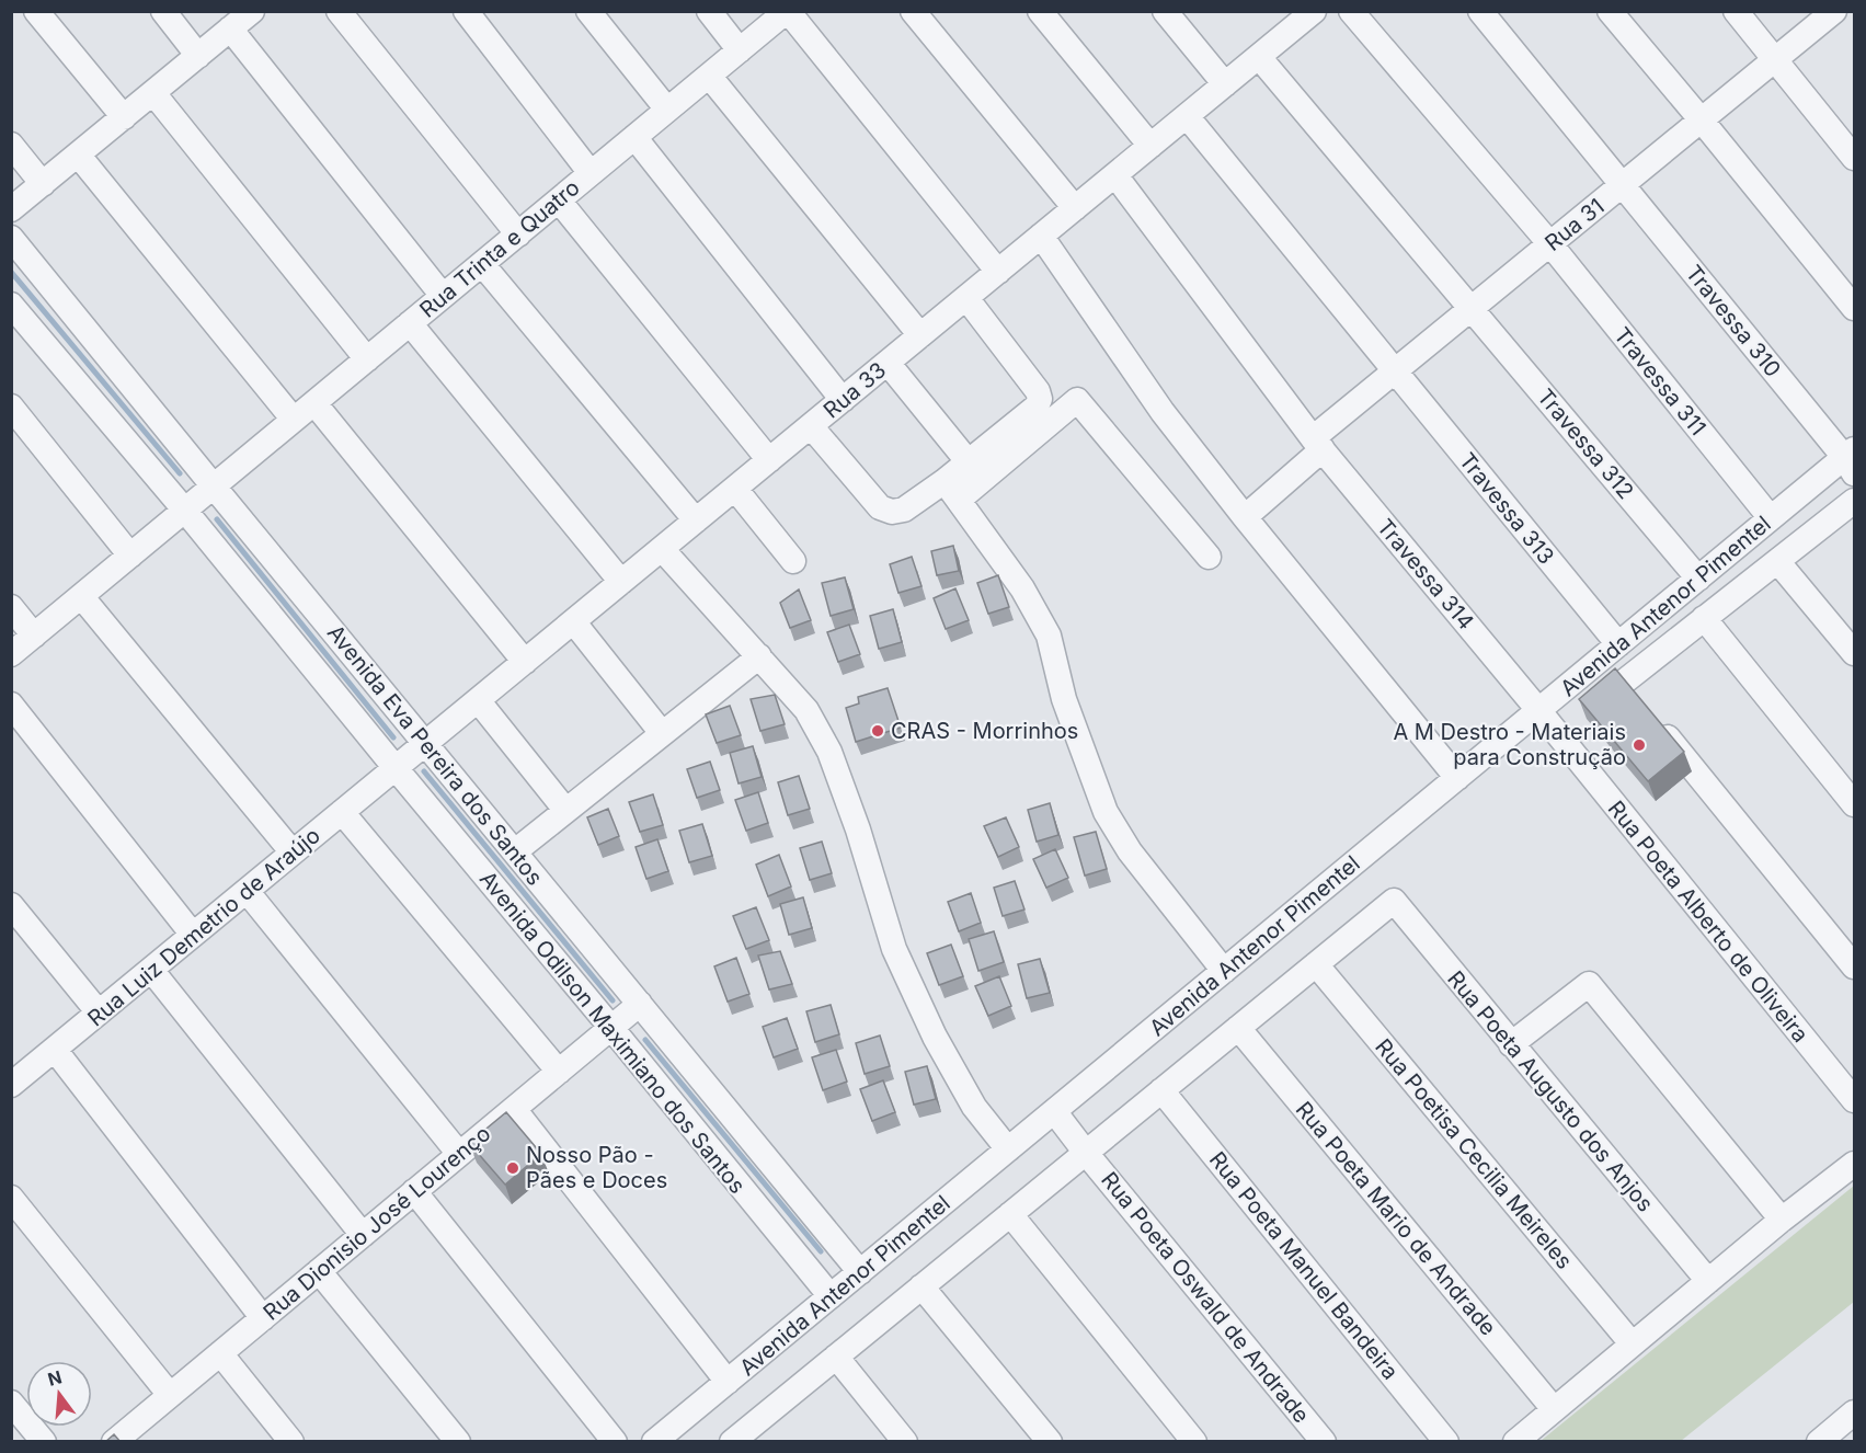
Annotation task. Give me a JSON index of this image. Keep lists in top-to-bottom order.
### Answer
{
  "streets": {
    "street": [
      "Rua 31",
      "Rua Trinta e Quatro",
      "Travessa 310",
      "Travessa 311",
      "Rua 33",
      "Travessa 312",
      "Travessa 313",
      "Travessa 314",
      "Avenida Antenor Pimentel",
      "Avenida Eva Pereira dos Santos",
      "Rua Poeta Alberto de Oliveira",
      "Rua Luiz Demetrio de Araújo",
      "Avenida Odilson Maximiano dos Santos",
      "Rua Poeta Augusto dos Anjos",
      "Rua Poetisa Cecilia Meireles",
      "Rua Poeta Mario de Andrade",
      "Rua Dionisio José Lourenço",
      "Rua Poeta Manuel Bandeira",
      "Rua Poeta Oswald de Andrade"
    ]
  },
  "crossings": [
    ["Rua 31", "Travessa 310"],
    ["Rua 31", "Travessa 311"],
    ["Rua 31", "Travessa 312"],
    ["Rua 31", "Travessa 313"],
    ["Rua 31", "Travessa 314"],
    ["Rua Trinta e Quatro", "Avenida Eva Pereira dos Santos"],
    ["Travessa 310", "Avenida Antenor Pimentel"],
    ["Travessa 311", "Avenida Antenor Pimentel"],
    ["Rua 33", "Travessa 312"],
    ["Rua 33", "Travessa 313"],
    ["Rua 33", "Travessa 314"],
    ["Rua 33", "Avenida Eva Pereira dos Santos"],
    ["Rua 33", "Rua Luiz Demetrio de Araújo"],
    ["Rua 33", "Avenida Odilson Maximiano dos Santos"],
    ["Travessa 312", "Avenida Antenor Pimentel"],
    ["Travessa 313", "Avenida Antenor Pimentel"],
    ["Travessa 314", "Avenida Antenor Pimentel"],
    ["Travessa 314", "Rua Poeta Alberto de Oliveira"],
    ["Avenida Antenor Pimentel", "Avenida Eva Pereira dos Santos"],
    ["Avenida Antenor Pimentel", "Rua Poeta Alberto de Oliveira"],
    ["Avenida Antenor Pimentel", "Avenida Odilson Maximiano dos Santos"],
    ["Avenida Antenor Pimentel", "Rua Poeta Oswald de Andrade"],
    ["Avenida Eva Pereira dos Santos", "Rua Luiz Demetrio de Araújo"],
    ["Avenida Eva Pereira dos Santos", "Avenida Odilson Maximiano dos Santos"],
    ["Avenida Eva Pereira dos Santos", "Rua Dionisio José Lourenço"],
    ["Rua Luiz Demetrio de Araújo", "Avenida Odilson Maximiano dos Santos"],
    ["Avenida Odilson Maximiano dos Santos", "Rua Dionisio José Lourenço"],
    ["Rua Poeta Augusto dos Anjos", "Rua Poetisa Cecilia Meireles"]
  ],
  "places": ["CRAS - Morrinhos", "A M Destro - Materiais para Construção", "Nosso Pão - Pães e Doces"],
  "north": "top"
}
